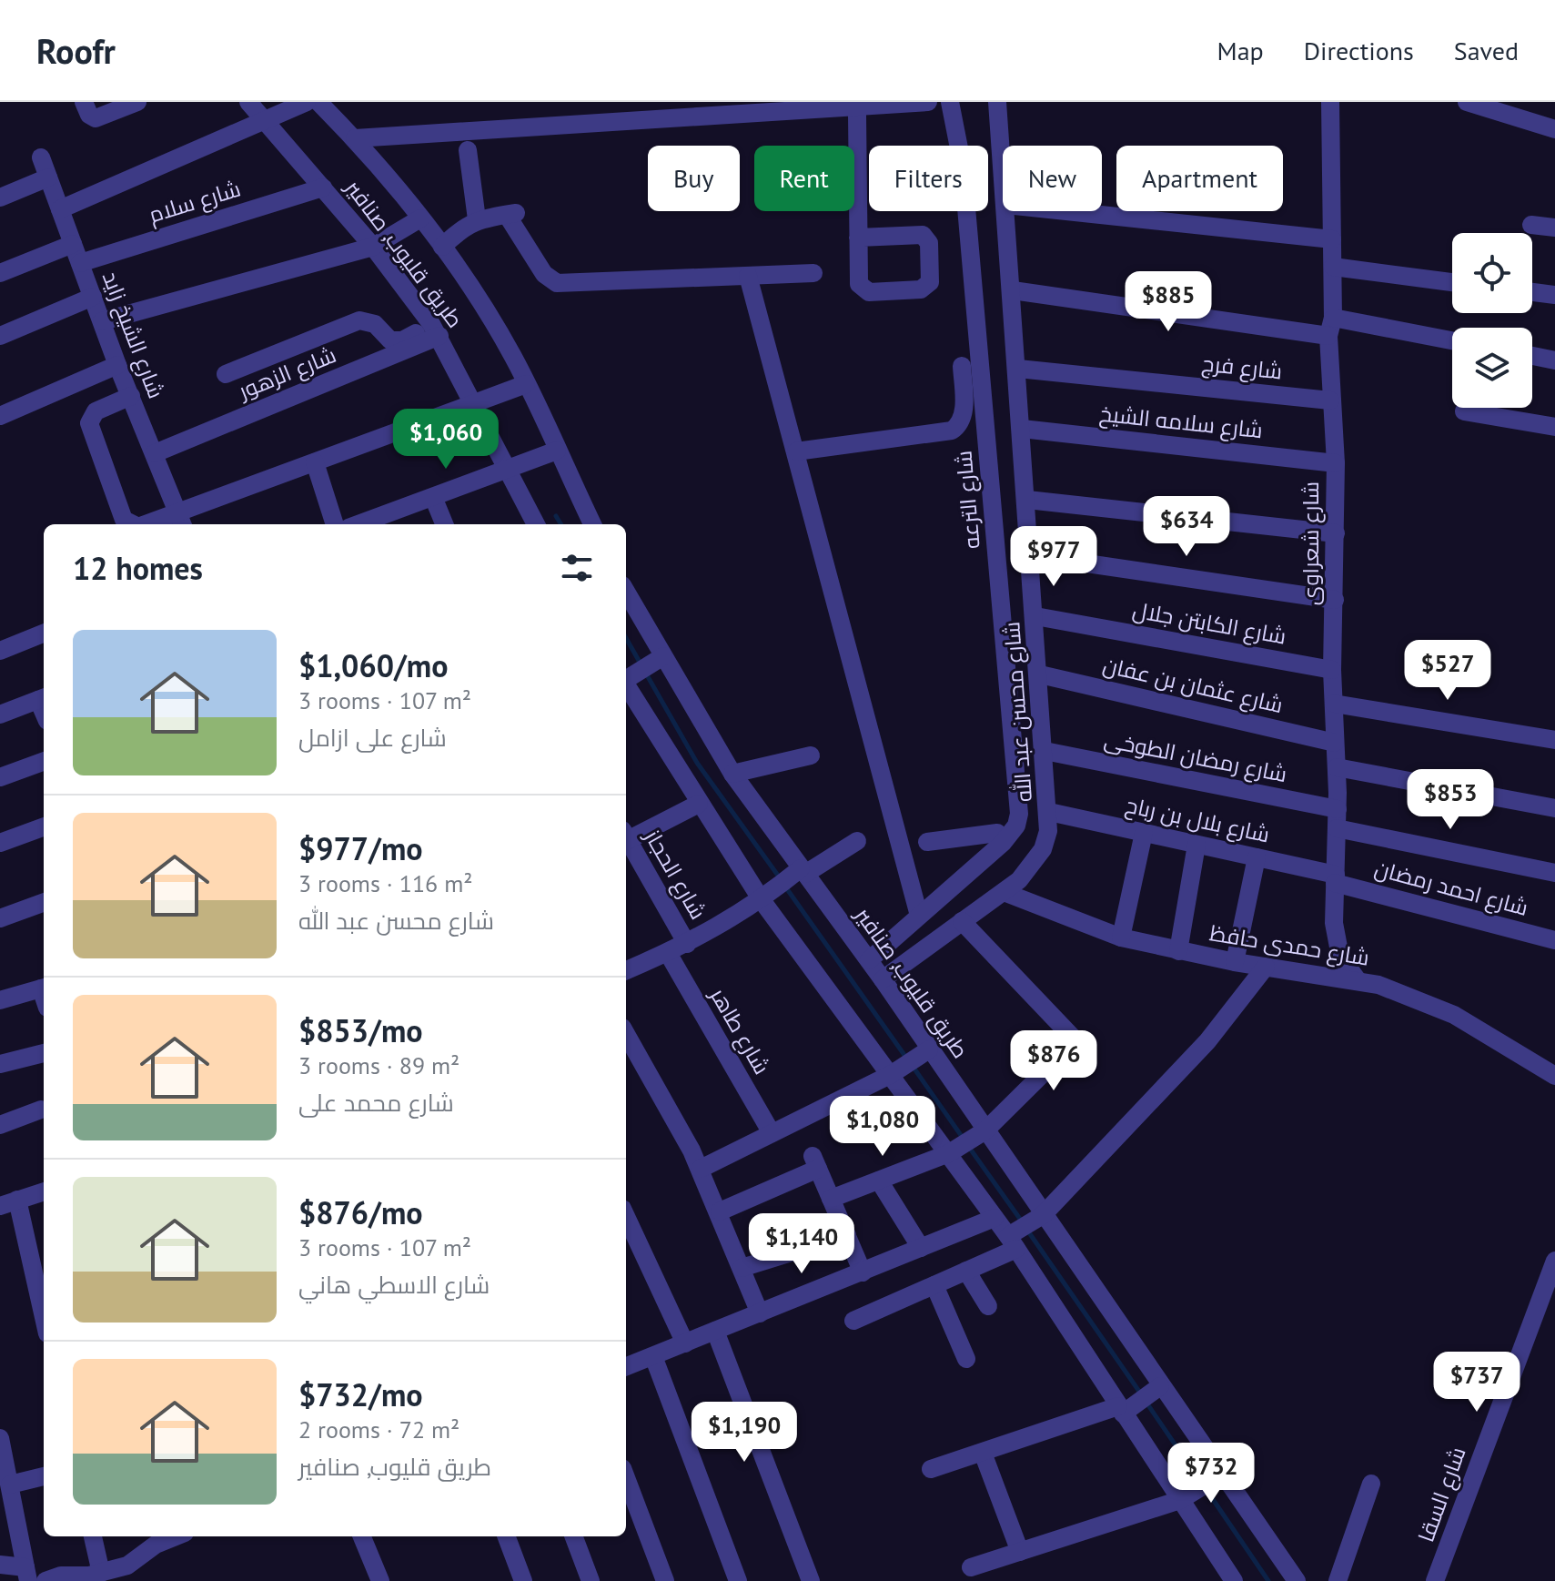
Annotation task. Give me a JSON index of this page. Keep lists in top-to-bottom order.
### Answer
{
  "streets": {
    "street": [
      "شارع سلام",
      "طريق قليوب, صنافير",
      "شارع الشيخ زايد",
      "شارع فرج",
      "شارع الزهور",
      "شارع سلامه الشيخ",
      "شارع الترعه",
      "شارع شعراوى",
      "شارع الكابتن جلال",
      "شارع عثمان بن عفان",
      "شارع محسن عبد الله",
      "شارع رمضان الطوخى",
      "شارع بلال بن رباح",
      "شارع الحجاز",
      "شارع احمد رمضان",
      "شارع حمدى حافظ",
      "شارع طاهر",
      "شارع السقا"
    ]
  },
  "crossings": [
    ["شارع سلام", "طريق قليوب, صنافير"],
    ["شارع سلام", "شارع الشيخ زايد"],
    ["طريق قليوب, صنافير", "شارع الزهور"],
    ["طريق قليوب, صنافير", "شارع الترعه"],
    ["طريق قليوب, صنافير", "شارع محسن عبد الله"],
    ["شارع الشيخ زايد", "شارع الزهور"],
    ["شارع فرج", "شارع شعراوى"],
    ["شارع فرج", "شارع محسن عبد الله"],
    ["شارع سلامه الشيخ", "شارع شعراوى"],
    ["شارع سلامه الشيخ", "شارع محسن عبد الله"],
    ["شارع شعراوى", "شارع الكابتن جلال"],
    ["شارع شعراوى", "شارع عثمان بن عفان"],
    ["شارع شعراوى", "شارع رمضان الطوخى"],
    ["شارع شعراوى", "شارع بلال بن رباح"],
    ["شارع شعراوى", "شارع احمد رمضان"],
    ["شارع شعراوى", "شارع حمدى حافظ"],
    ["شارع الكابتن جلال", "شارع محسن عبد الله"],
    ["شارع عثمان بن عفان", "شارع محسن عبد الله"],
    ["شارع محسن عبد الله", "شارع رمضان الطوخى"],
    ["شارع محسن عبد الله", "شارع بلال بن رباح"],
    ["شارع محسن عبد الله", "شارع حمدى حافظ"],
    ["شارع بلال بن رباح", "شارع احمد رمضان"]
  ],
  "page": {
    "header": "Roofr",
    "nav": ["Map", "Directions", "Saved"],
    "chip": [
      "Buy",
      "Rent",
      "Filters",
      "New",
      "Apartment"
    ],
    "price": [
      "$885",
      "$1,060",
      "$634",
      "$977",
      "$527",
      "$853",
      "$876",
      "$1,080",
      "$1,140",
      "$737",
      "$1,190",
      "$732"
    ],
    "heading": "12 homes",
    "list": [
      {
        "name": "$1,060/mo",
        "note": "3 rooms · 107 m² · شارع على ازامل"
      },
      {
        "name": "$977/mo",
        "note": "3 rooms · 116 m² · شارع محسن عبد الله"
      },
      {
        "name": "$853/mo",
        "note": "3 rooms · 89 m² · شارع محمد على"
      },
      {
        "name": "$876/mo",
        "note": "3 rooms · 107 m² · شارع الاسطي هاني"
      },
      {
        "name": "$732/mo",
        "note": "2 rooms · 72 m² · طريق قليوب, صنافير"
      }
    ]
  }
}
